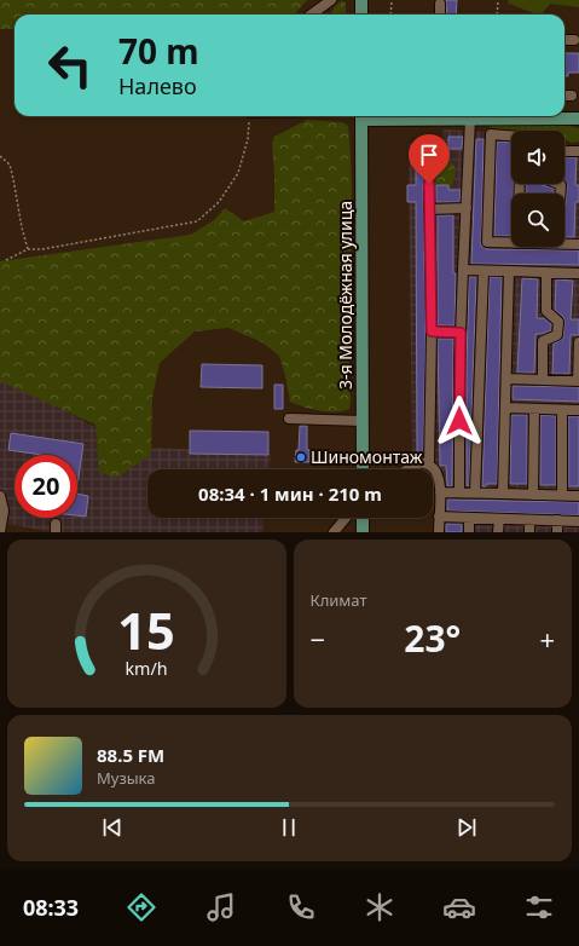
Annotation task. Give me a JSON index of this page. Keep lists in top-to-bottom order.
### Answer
{
  "streets": {
    "main road": ["3-я Молодёжная улица"]
  },
  "places": ["Шиномонтаж"],
  "page": {
    "turn": ["70 m", "Налево"],
    "limit": "20",
    "trip": "08:34 · 1 мин · 210 m",
    "tile": "Климат",
    "heat": ["−", "23°", "+"],
    "song": ["88.5 FM", "Музыка"],
    "tabs": "08:33",
    "gauge": ["15", "km/h"]
  }
}
